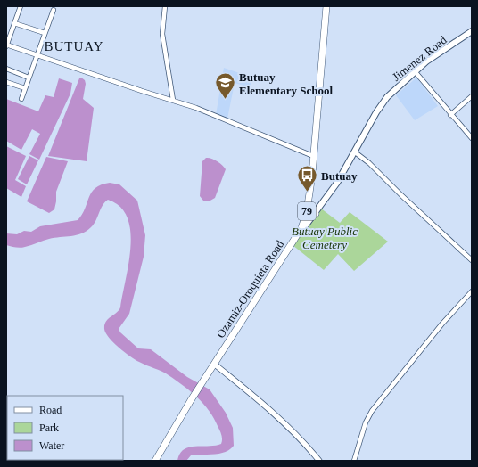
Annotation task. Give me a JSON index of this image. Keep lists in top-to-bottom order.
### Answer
{
  "streets": {
    "highway": ["79", "Ozamiz-Oroquieta Road"],
    "main road": ["Jimenez Road"]
  },
  "crossings": [
    ["Jimenez Road", "Ozamiz-Oroquieta Road"]
  ],
  "districts": ["BUTUAY"],
  "parks": ["Butuay Public Cemetery"],
  "places": {
    "school or university": ["Butuay Elementary School"],
    "bus stop": ["Butuay"]
  },
  "legend": ["Road", "Park", "Water"]
}
